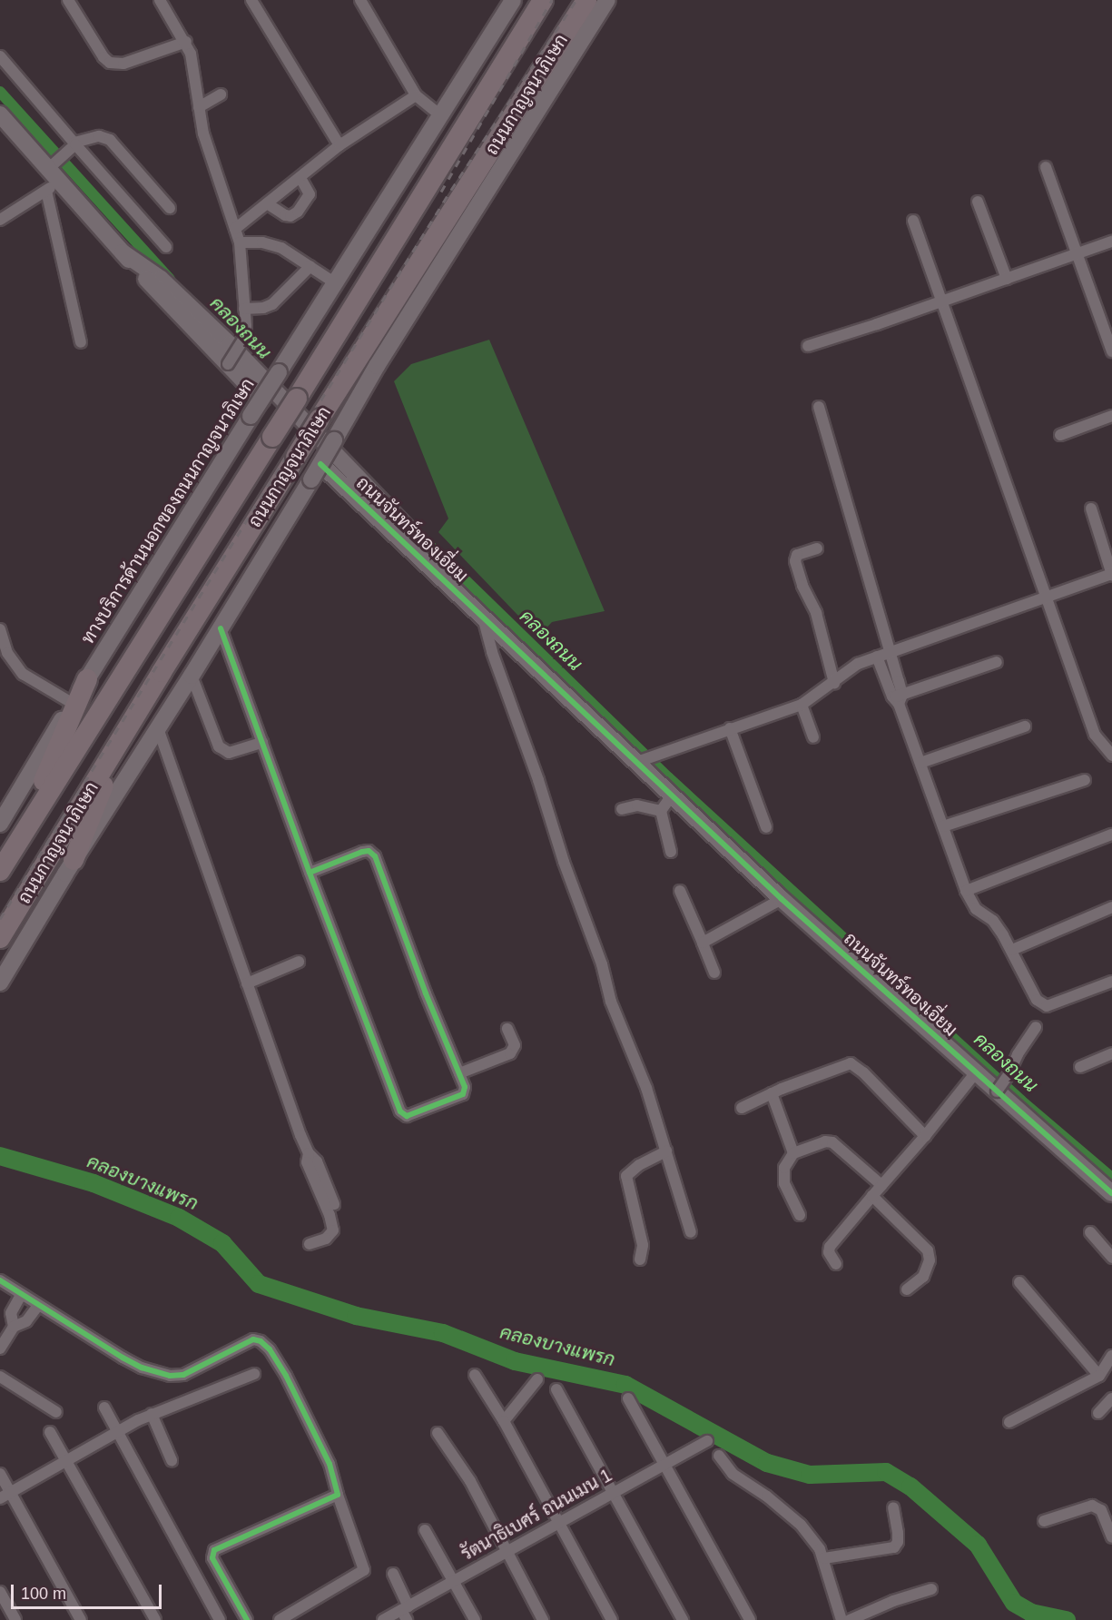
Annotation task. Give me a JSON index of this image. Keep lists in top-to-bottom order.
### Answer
{
  "streets": {
    "highway": ["ถนนกาญจนาภิเษก"],
    "main road": ["ทางบริการด้านนอกของถนนกาญจนาภิเษก", "ถนนจันทร์ทองเอี่ยม"],
    "street": ["รัตนาธิเบศร์ ถนนเมน 1"]
  },
  "water": ["คลองถนน", "คลองบางแพรก"],
  "scale_bar": "100 m"
}
